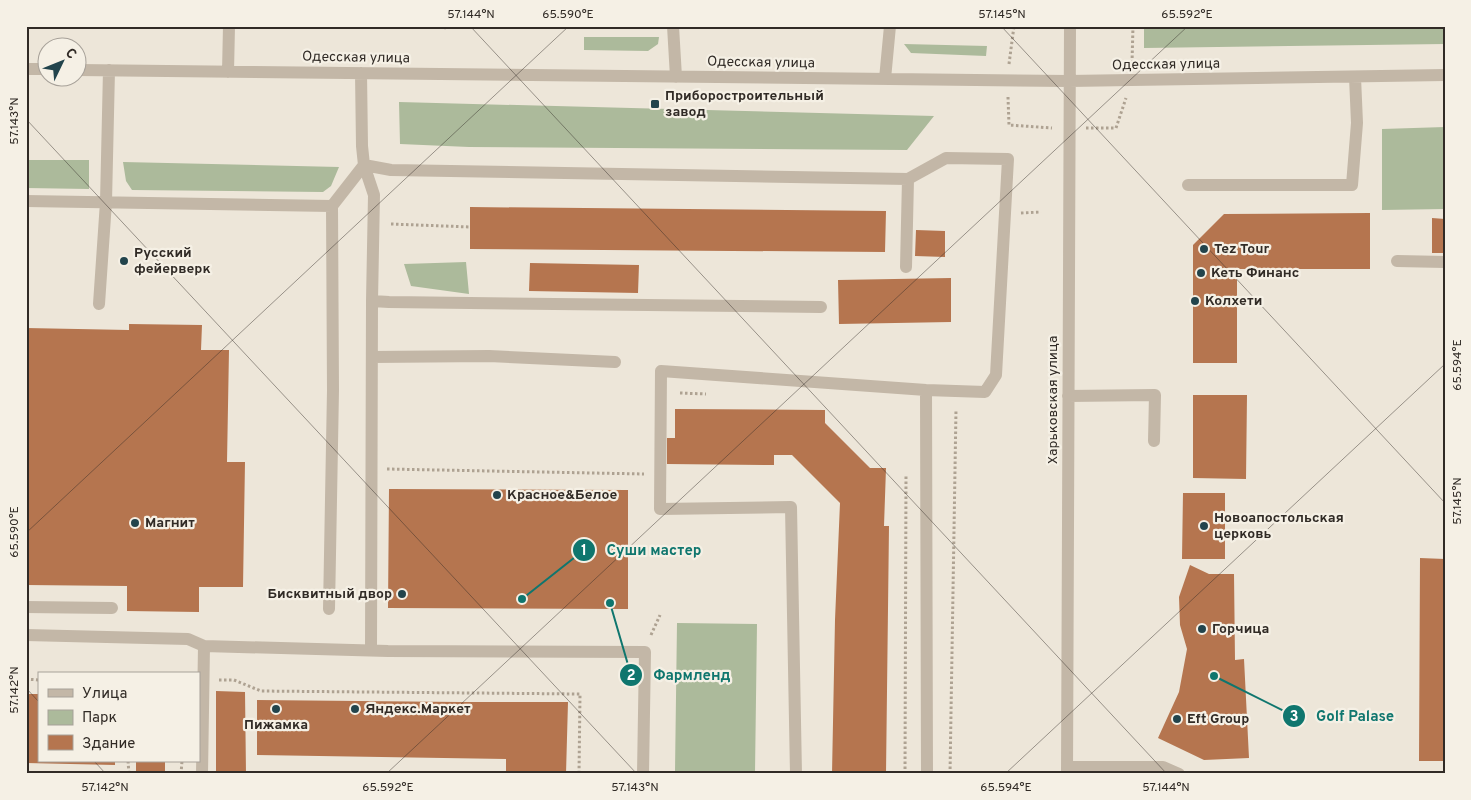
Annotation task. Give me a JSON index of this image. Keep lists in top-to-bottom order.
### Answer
{
  "streets": {
    "street": ["Одесская улица", "Харьковская улица"]
  },
  "crossings": [
    ["Одесская улица", "Харьковская улица"]
  ],
  "places": {
    "transit": ["Приборостроительный завод"],
    "other": [
      "Tez Tour",
      "Русский фейерверк",
      "Кеть Финанс",
      "Колхети",
      "Красное&Белое",
      "Магнит",
      "Новоапостольская церковь",
      "Бисквитный двор",
      "Суши мастер",
      "Фармленд",
      "Горчица",
      "Golf Palase",
      "Пижамка",
      "Яндекс.Маркет",
      "Eft Group"
    ]
  },
  "legend": ["Улица", "Парк", "Здание"],
  "north": "top right",
  "coordinates": [
    "57.144°N",
    "65.590°E",
    "57.145°N",
    "65.592°E",
    "57.143°N",
    "65.594°E",
    "57.142°N"
  ]
}
